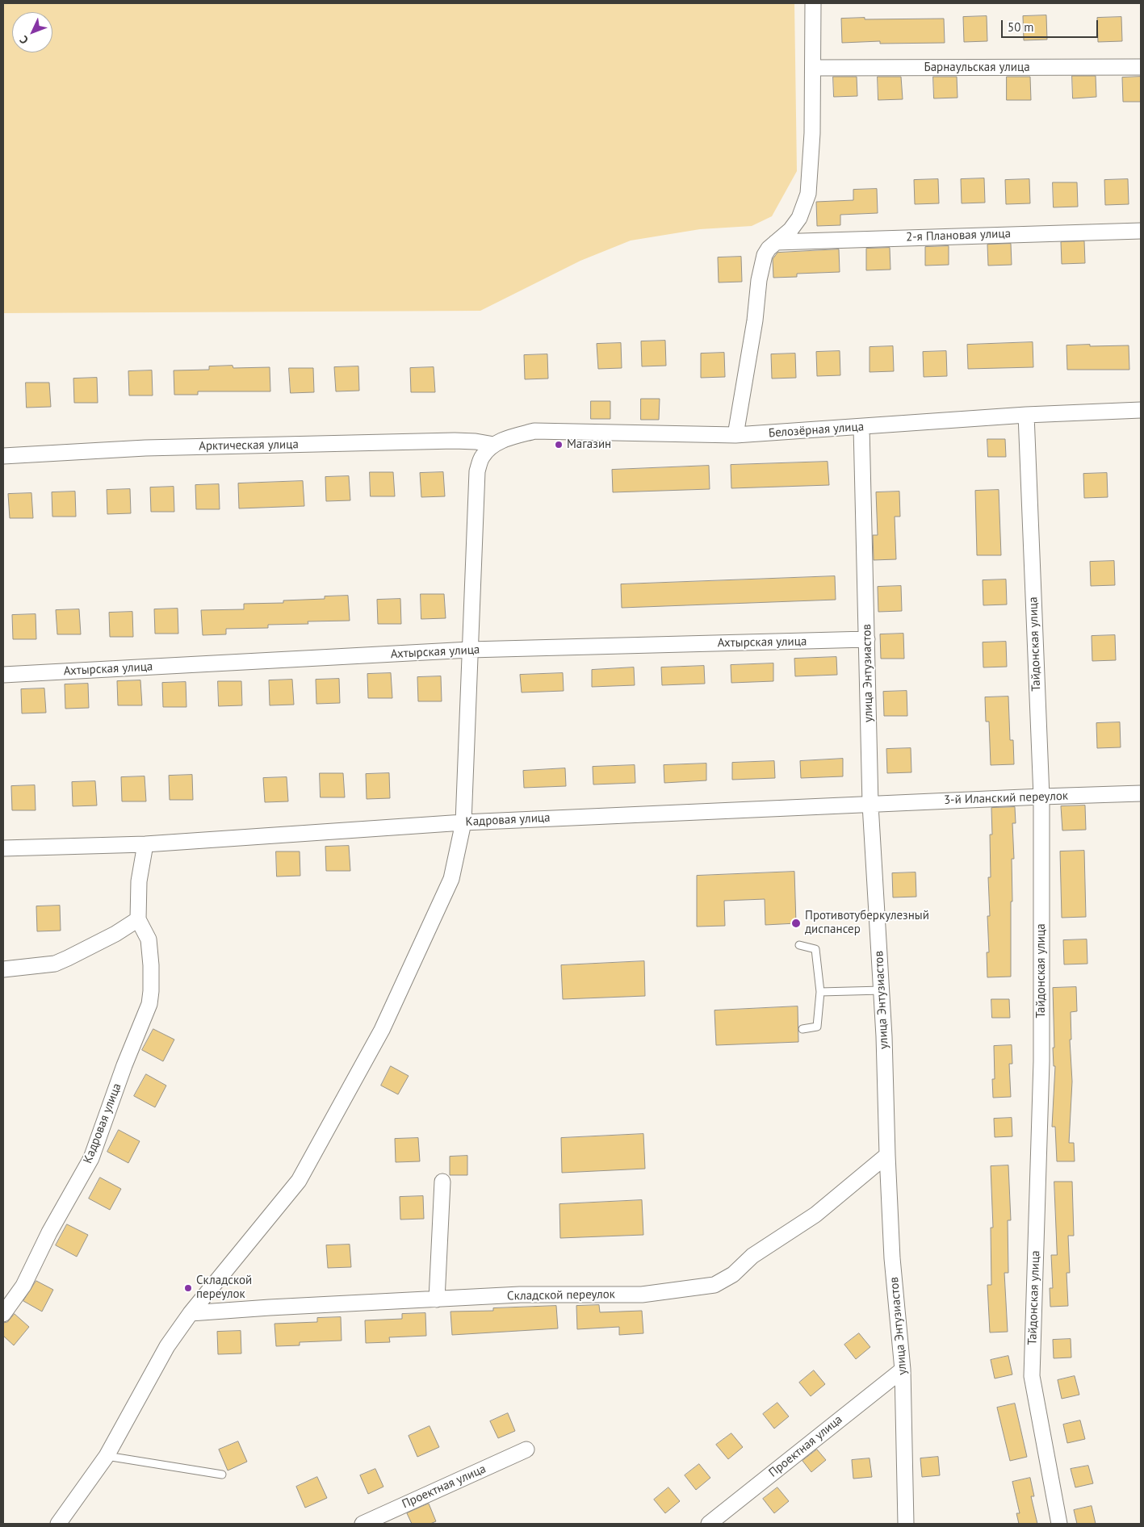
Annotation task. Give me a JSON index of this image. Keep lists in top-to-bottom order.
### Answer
{
  "streets": {
    "street": [
      "Барнаульская улица",
      "2-я Плановая улица",
      "Белозёрная улица",
      "Арктическая улица",
      "Ахтырская улица",
      "Тайдонская улица",
      "улица Энтузиастов",
      "3-й Иланский переулок",
      "Кадровая улица",
      "Складской переулок",
      "Проектная улица"
    ]
  },
  "crossings": [
    ["Белозёрная улица", "Арктическая улица"],
    ["Белозёрная улица", "Тайдонская улица"],
    ["Белозёрная улица", "улица Энтузиастов"],
    ["Ахтырская улица", "улица Энтузиастов"],
    ["Тайдонская улица", "3-й Иланский переулок"],
    ["улица Энтузиастов", "3-й Иланский переулок"],
    ["улица Энтузиастов", "Кадровая улица"],
    ["улица Энтузиастов", "Складской переулок"],
    ["улица Энтузиастов", "Проектная улица"],
    ["3-й Иланский переулок", "Кадровая улица"]
  ],
  "places": ["Магазин", "Противотуберкулезный диспансер", "Складской переулок"],
  "scale_bar": "50 m",
  "north": "bottom left"
}
